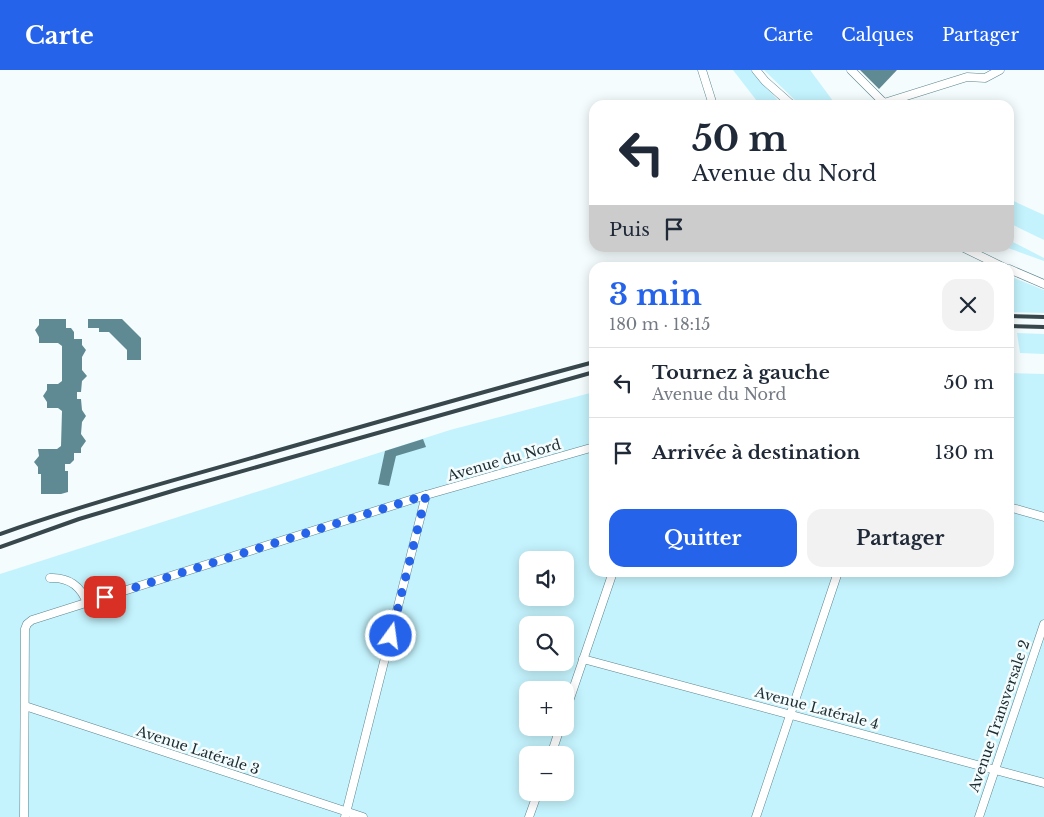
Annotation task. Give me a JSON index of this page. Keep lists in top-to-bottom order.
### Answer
{
  "streets": {
    "lane": [
      "Avenue du Nord",
      "Avenue Latérale 4",
      "Avenue Transversale 2",
      "Avenue Latérale 3"
    ]
  },
  "crossings": [
    ["Avenue du Nord", "Avenue Latérale 3"],
    ["Avenue Latérale 4", "Avenue Transversale 2"]
  ],
  "page": {
    "header": "Carte",
    "nav": ["Carte", "Calques", "Partager"],
    "turn": ["50 m", "Avenue du Nord"],
    "then": "Puis",
    "heading": ["3 min", "180 m · 18:15"],
    "list": [
      {
        "name": "Tournez à gauche",
        "note": "Avenue du Nord",
        "value": "50 m"
      },
      {
        "name": "Arrivée à destination",
        "value": "130 m"
      }
    ],
    "buttons": ["Quitter", "Partager"],
    "map_buttons": ["+", "−"]
  }
}
